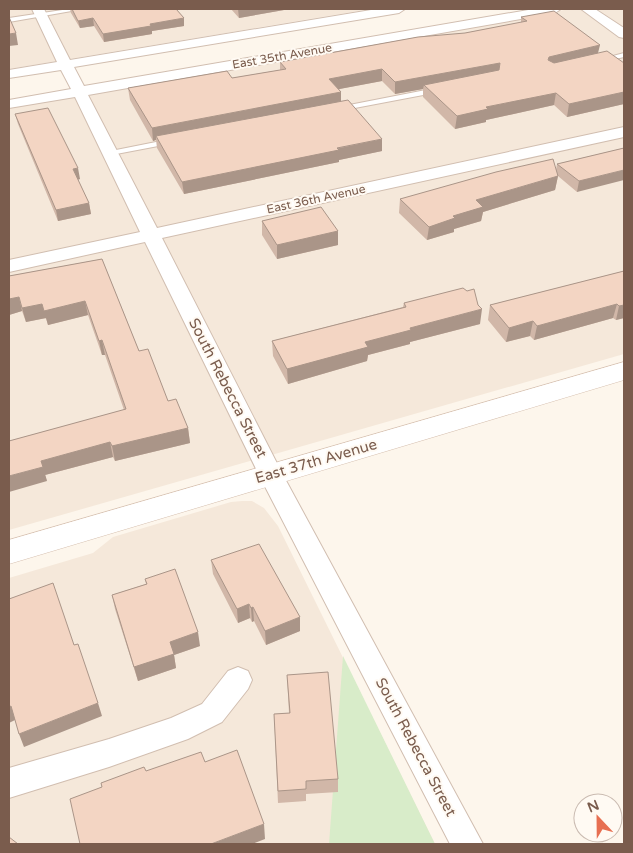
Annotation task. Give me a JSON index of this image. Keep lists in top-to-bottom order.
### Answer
{
  "streets": {
    "street": [
      "East 35th Avenue",
      "East 36th Avenue",
      "South Rebecca Street",
      "East 37th Avenue"
    ]
  },
  "crossings": [
    ["East 35th Avenue", "South Rebecca Street"],
    ["East 36th Avenue", "South Rebecca Street"],
    ["South Rebecca Street", "East 37th Avenue"]
  ],
  "north": "top"
}
